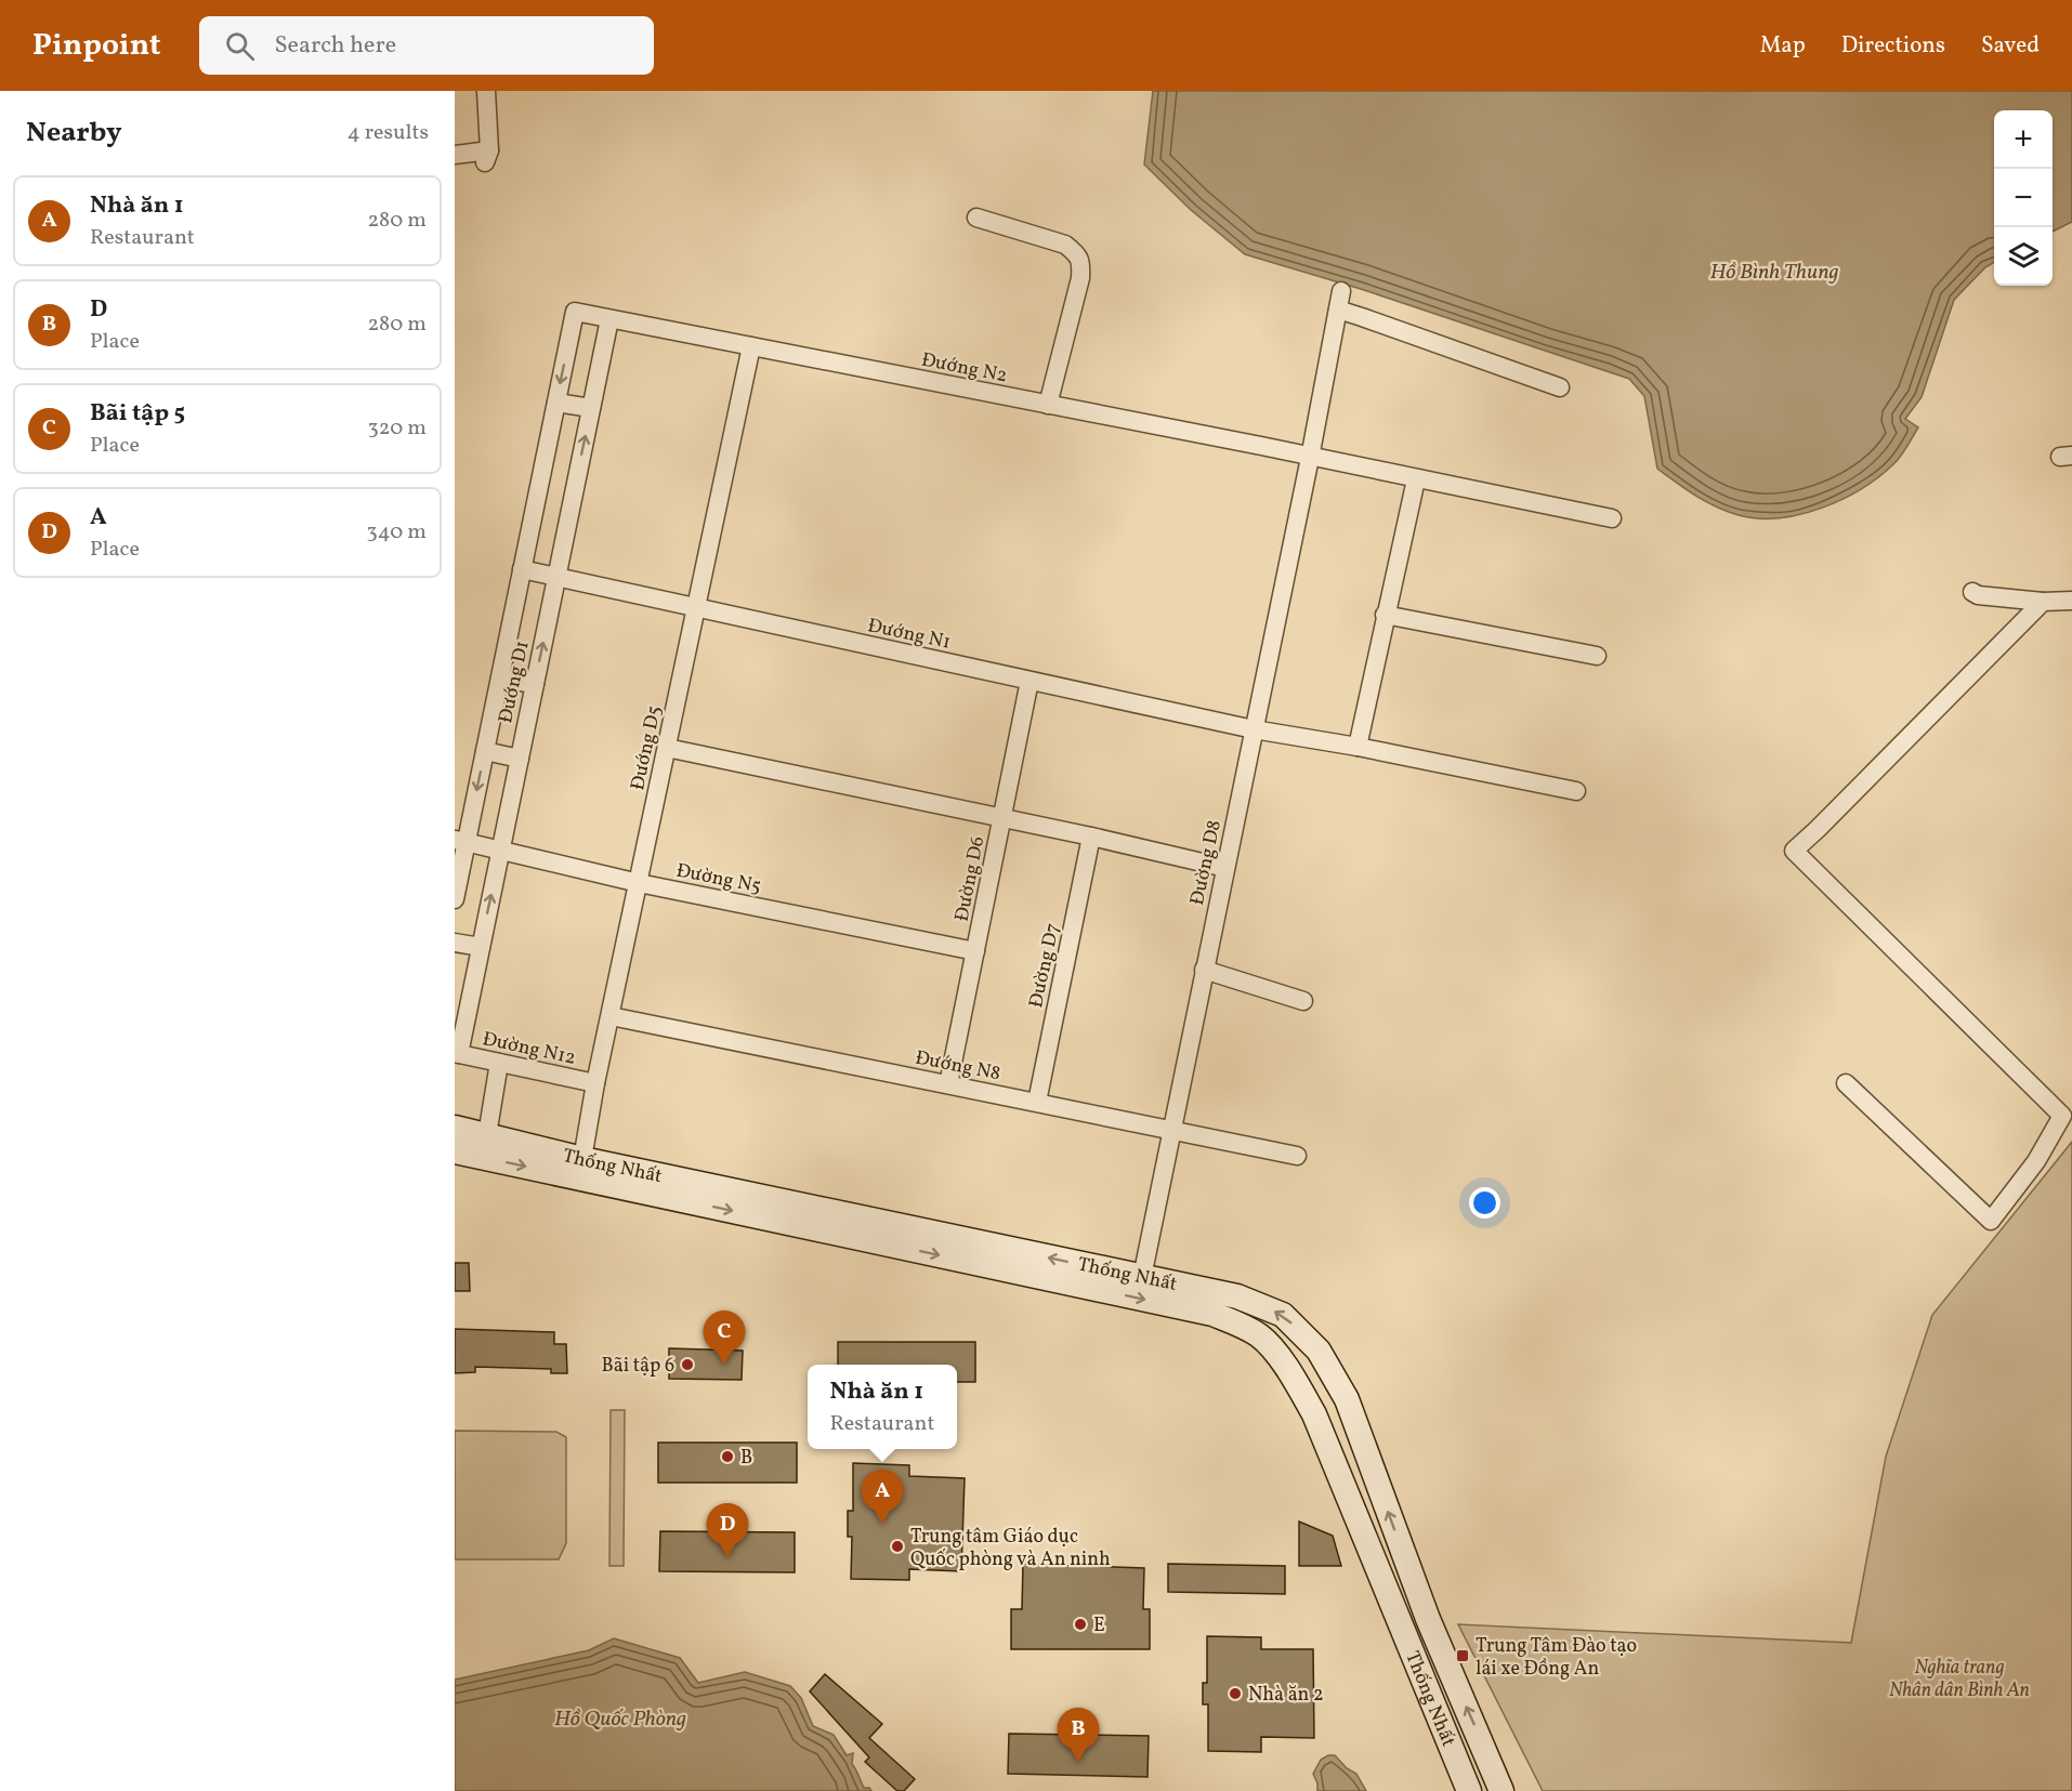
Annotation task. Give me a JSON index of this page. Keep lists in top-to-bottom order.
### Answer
{
  "streets": {
    "main road": ["Thống Nhất"],
    "street": [
      "Đướng N2",
      "Đướng N1",
      "Đướng D1",
      "Đướng D5",
      "Đường D8",
      "Đường N5",
      "Đường D6",
      "Đường D7",
      "Đường N12",
      "Đướng N8"
    ]
  },
  "crossings": [
    ["Đướng N2", "Đướng D1"],
    ["Đướng N2", "Đướng D5"],
    ["Đướng N2", "Đường D8"],
    ["Đướng N1", "Đướng D1"],
    ["Đướng N1", "Đướng D5"],
    ["Đướng N1", "Đường D8"],
    ["Đướng N1", "Đường D6"],
    ["Đướng D1", "Đường N5"],
    ["Đướng D1", "Đường N12"],
    ["Đướng D5", "Đường N5"],
    ["Đướng D5", "Đường N12"],
    ["Đướng D5", "Đướng N8"],
    ["Đướng D5", "Thống Nhất"],
    ["Đường D8", "Đướng N8"],
    ["Đường D8", "Thống Nhất"],
    ["Đường N5", "Đường D6"],
    ["Đường D6", "Đướng N8"],
    ["Đường D7", "Đướng N8"]
  ],
  "water": ["Hồ Bình Thung", "Hồ Quốc Phòng"],
  "parks": ["Nghĩa trang Nhân dân Bình An"],
  "places": {
    "other": [
      "Bãi tập 6",
      "B",
      "Trung tâm Giáo dục Quốc phòng và An ninh",
      "E",
      "Nhà ăn 2"
    ],
    "transit": ["Trung Tâm Đào tạo lái xe Đồng An"]
  },
  "page": {
    "header": "Pinpoint",
    "search": "Search here",
    "nav": ["Map", "Directions", "Saved"],
    "heading": ["Nearby", "4 results"],
    "map_buttons": ["+", "−"],
    "list": [
      {
        "mark": "A",
        "name": "Nhà ăn 1",
        "note": "Restaurant",
        "value": "280 m"
      },
      {
        "mark": "B",
        "name": "D",
        "note": "Place",
        "value": "280 m"
      },
      {
        "mark": "C",
        "name": "Bãi tập 5",
        "note": "Place",
        "value": "320 m"
      },
      {
        "mark": "D",
        "name": "A",
        "note": "Place",
        "value": "340 m"
      }
    ],
    "pins": [
      "C",
      "A",
      "D",
      "B"
    ],
    "popup": ["Nhà ăn 1", "Restaurant"]
  }
}
